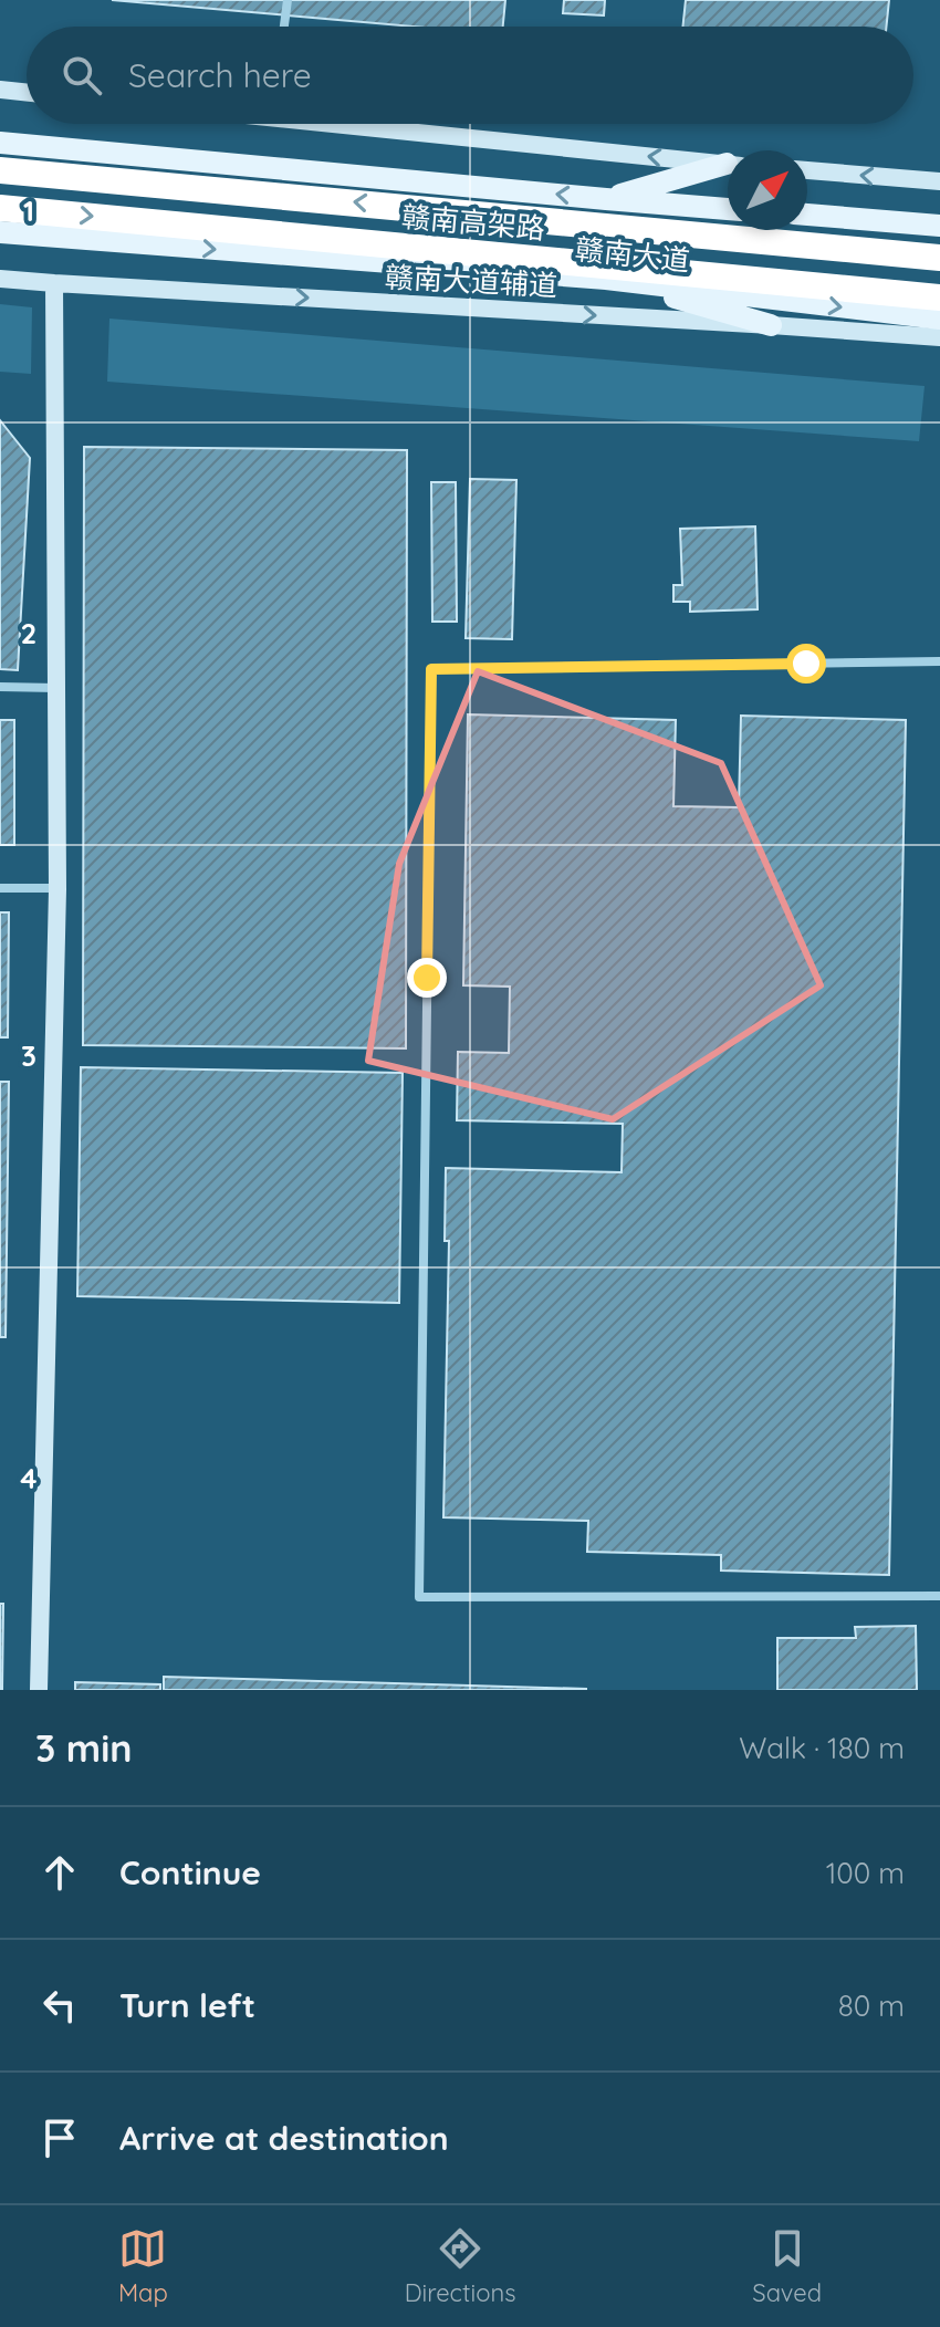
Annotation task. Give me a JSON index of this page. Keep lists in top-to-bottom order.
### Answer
{
  "streets": {
    "highway": ["赣南高架路"],
    "main road": ["赣南大道"],
    "street": ["赣南大道辅道"]
  },
  "one_way": ["赣南大道辅道"],
  "north": "top right",
  "page": {
    "search": "Search here",
    "heading": ["3 min", "Walk · 180 m"],
    "list": [
      ["Continue", "100 m"],
      ["Turn left", "80 m"],
      "Arrive at destination"
    ],
    "nav": ["Map", "Directions", "Saved"]
  },
  "grid": {
    "rows": [
      "1",
      "2",
      "3",
      "4"
    ]
  }
}
